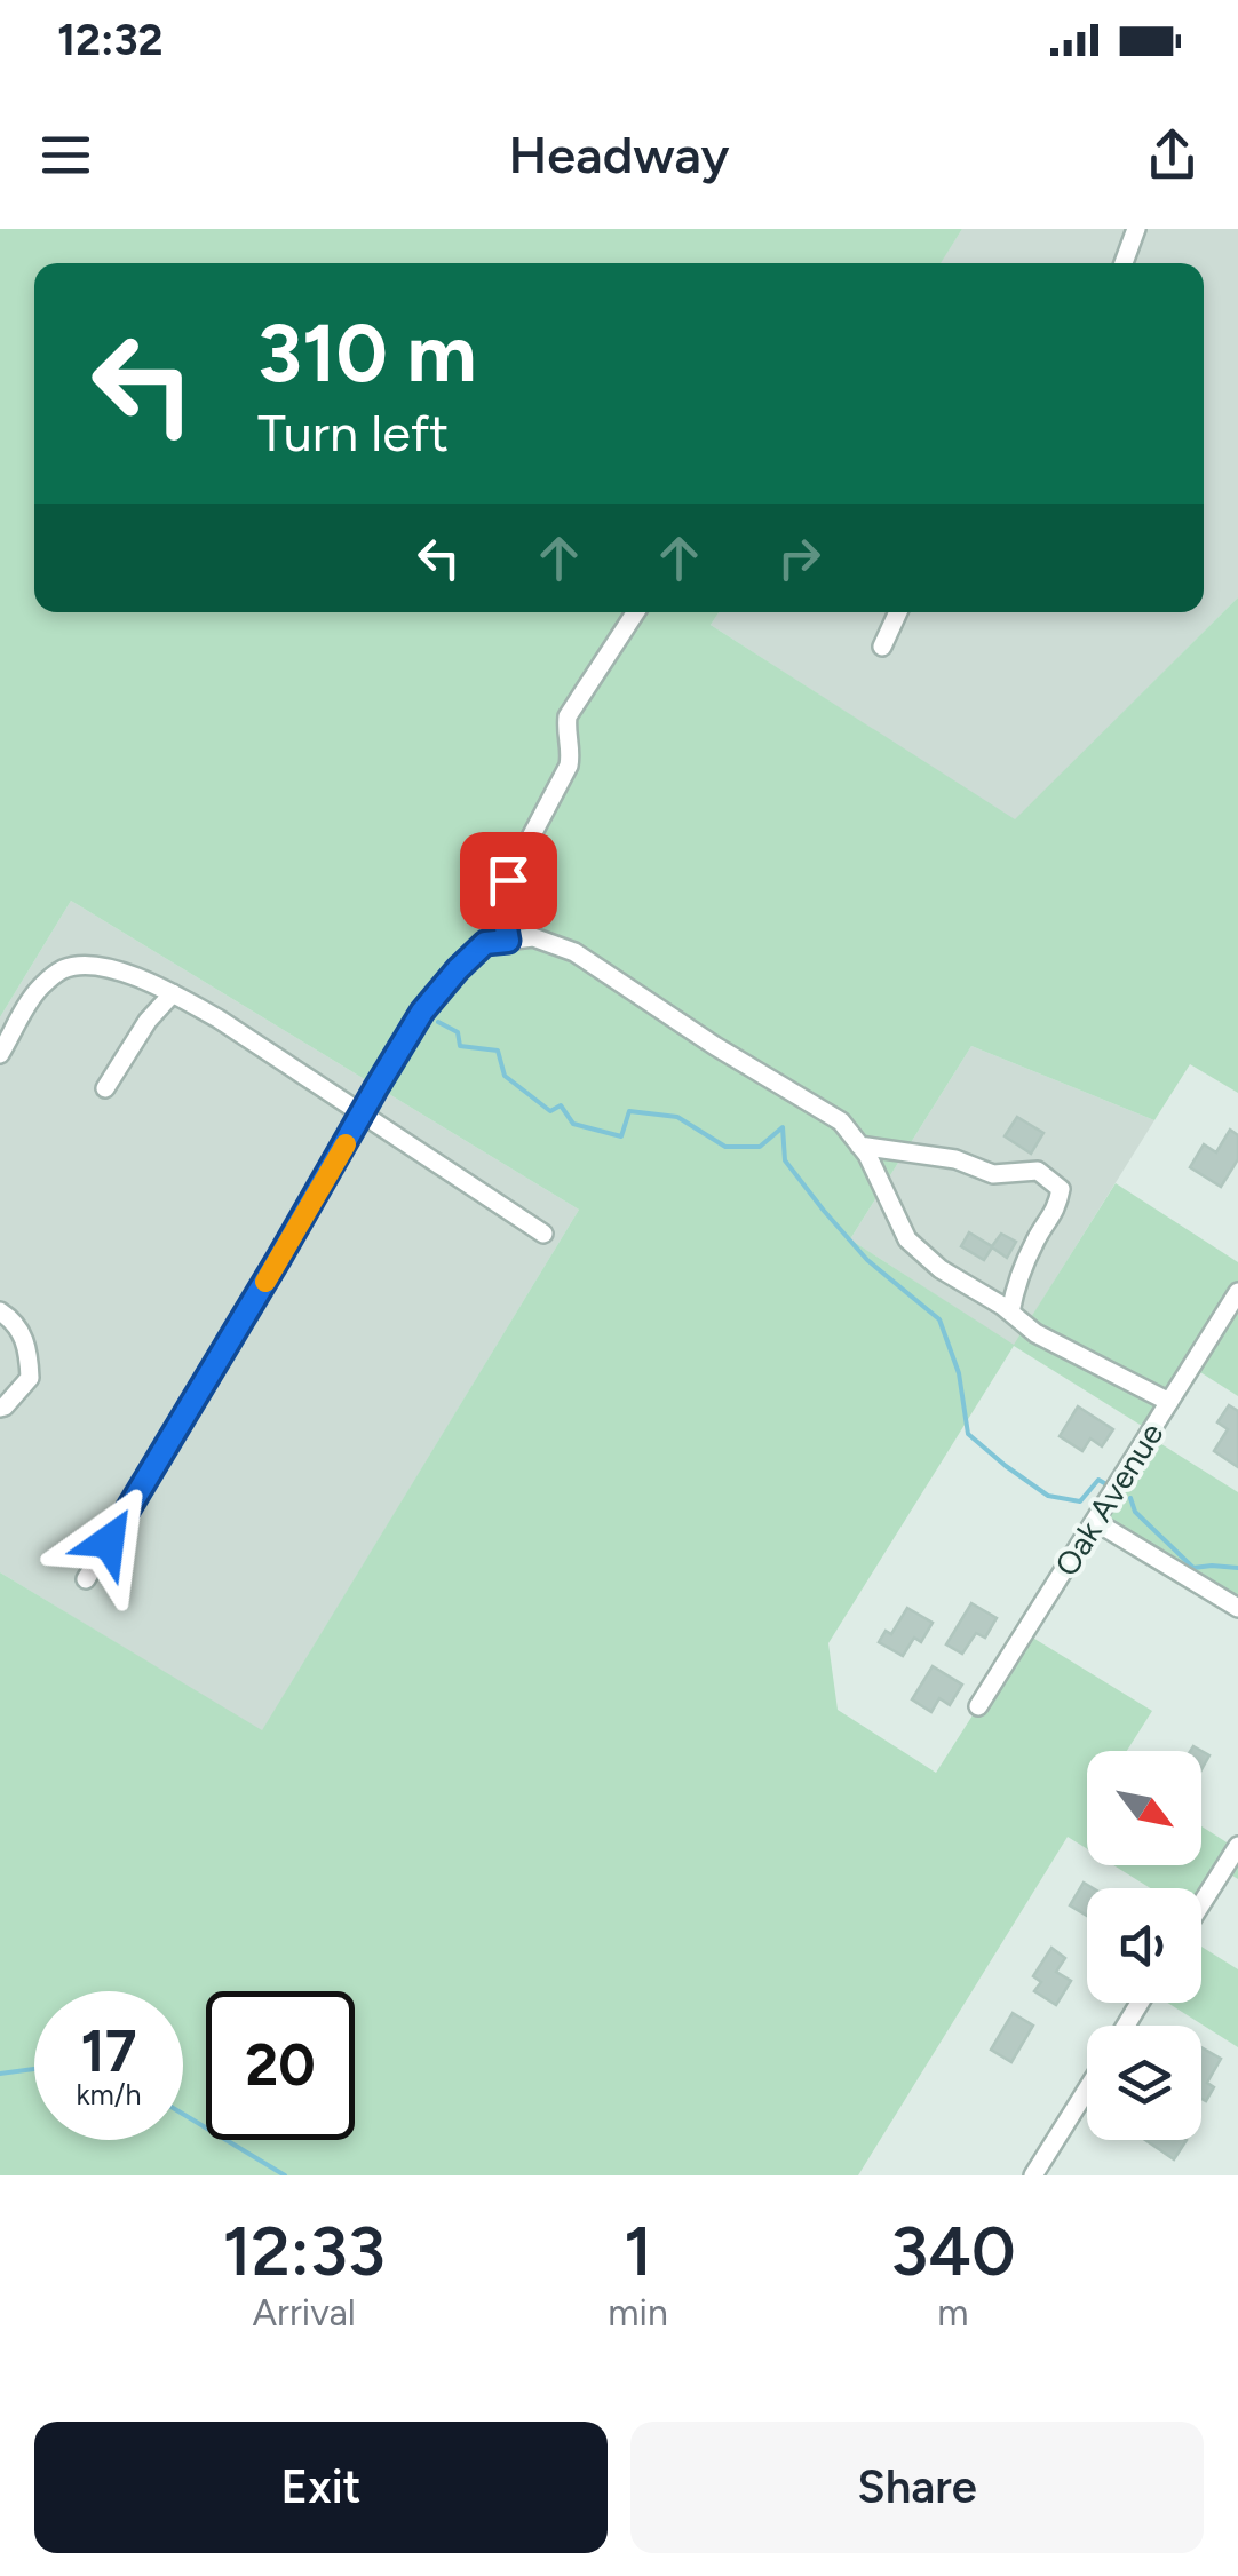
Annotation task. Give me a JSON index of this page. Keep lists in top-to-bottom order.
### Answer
{
  "streets": {
    "street": ["Oak Avenue"]
  },
  "north": "bottom right",
  "page": {
    "status": "12:32",
    "header": "Headway",
    "turn": ["310 m", "Turn left"],
    "speed": "17 km/h",
    "limit": "20",
    "eta": [
      "12:33",
      "Arrival",
      "1",
      "min",
      "340",
      "m"
    ],
    "buttons": ["Exit", "Share"]
  }
}
